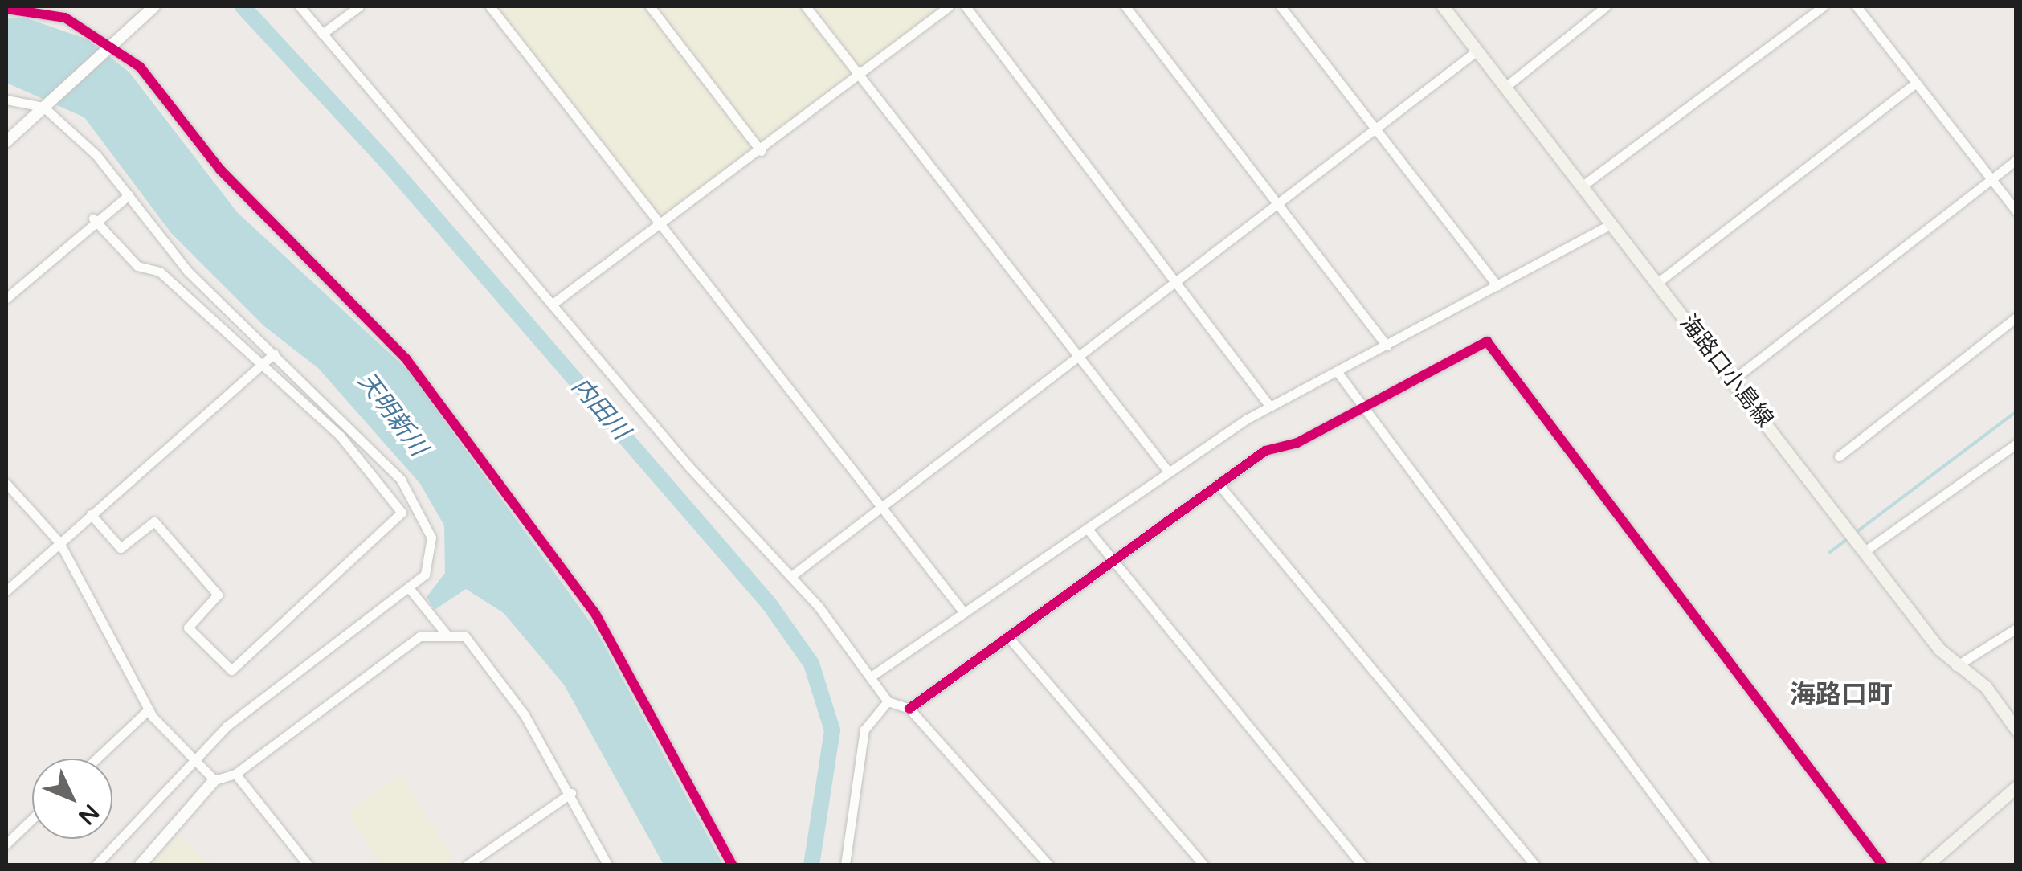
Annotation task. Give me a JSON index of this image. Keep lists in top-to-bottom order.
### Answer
{
  "streets": {
    "main road": ["海路口小島線"]
  },
  "districts": ["海路口町"],
  "water": ["内田川", "天明新川"],
  "north": "bottom right"
}
